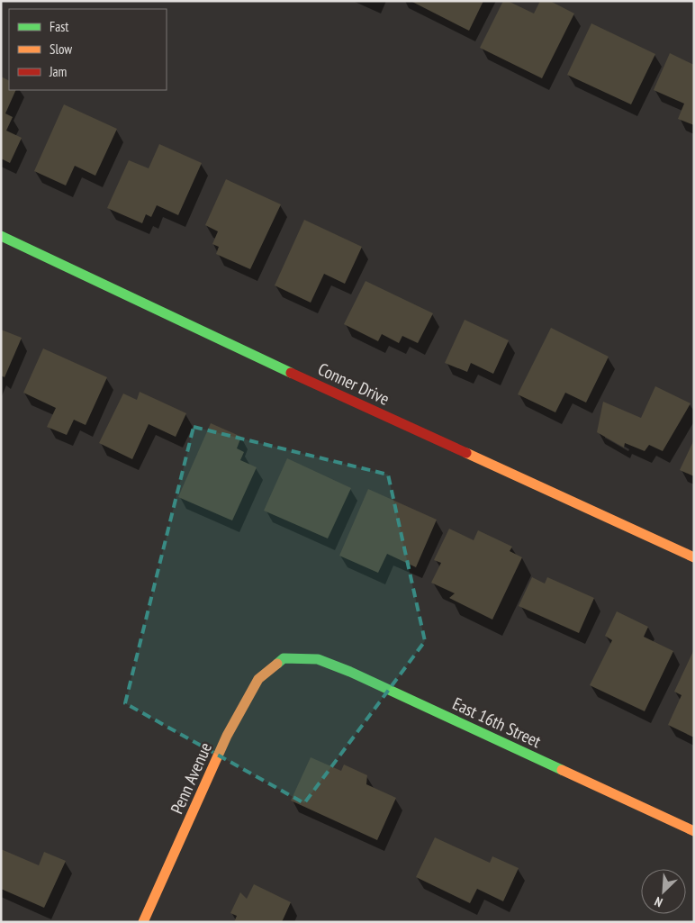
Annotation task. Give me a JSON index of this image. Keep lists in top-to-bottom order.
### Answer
{
  "streets": {
    "street": ["Conner Drive", "East 16th Street", "Penn Avenue"]
  },
  "crossings": [
    ["East 16th Street", "Penn Avenue"]
  ],
  "legend": ["Fast", "Slow", "Jam"],
  "north": "bottom left"
}
